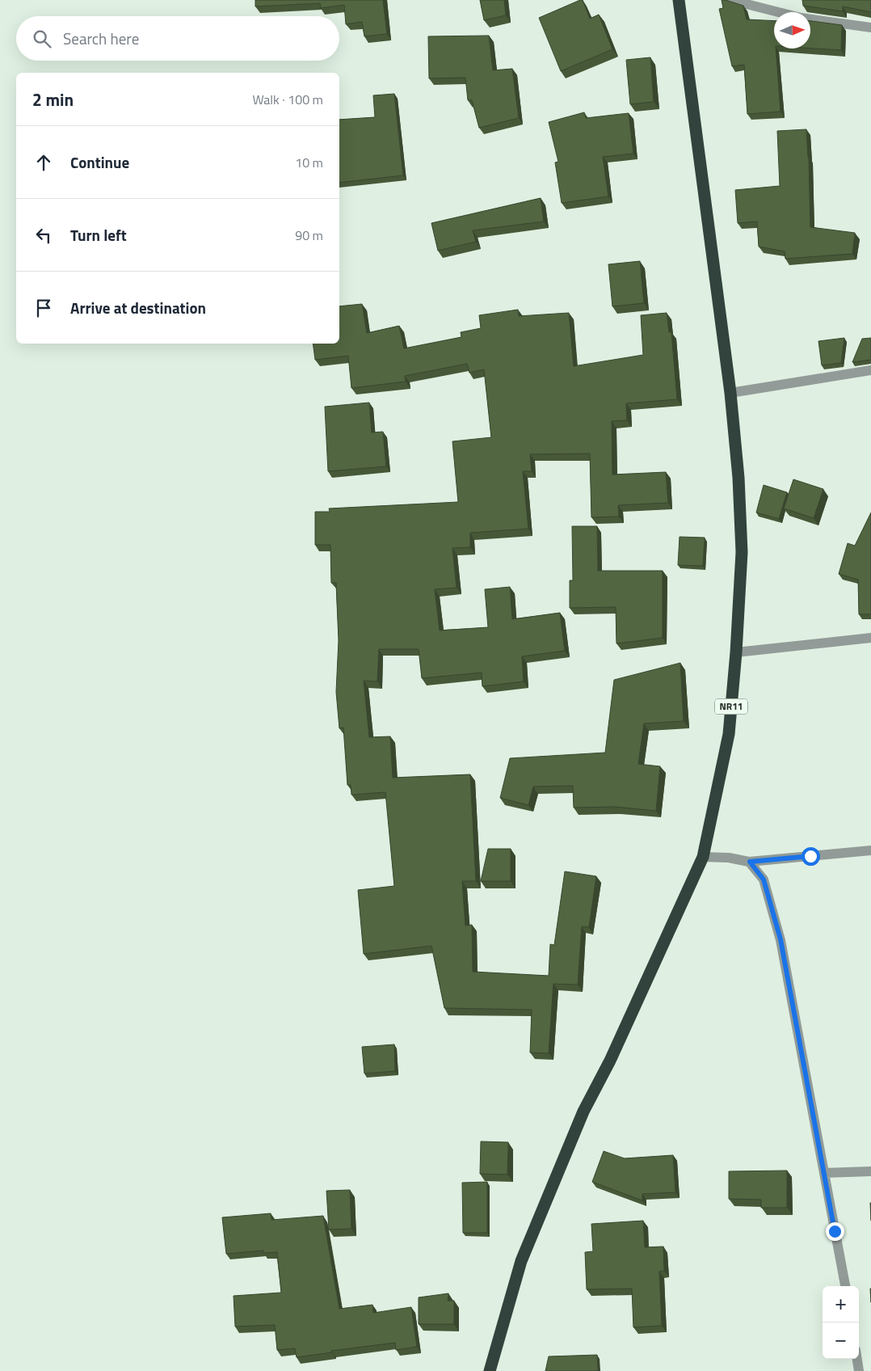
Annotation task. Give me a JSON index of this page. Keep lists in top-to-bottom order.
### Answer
{
  "streets": {
    "highway": ["NR11"]
  },
  "north": "right",
  "page": {
    "search": "Search here",
    "heading": ["2 min", "Walk · 100 m"],
    "list": [
      ["Continue", "10 m"],
      ["Turn left", "90 m"],
      "Arrive at destination"
    ],
    "map_buttons": ["+", "−"]
  }
}
